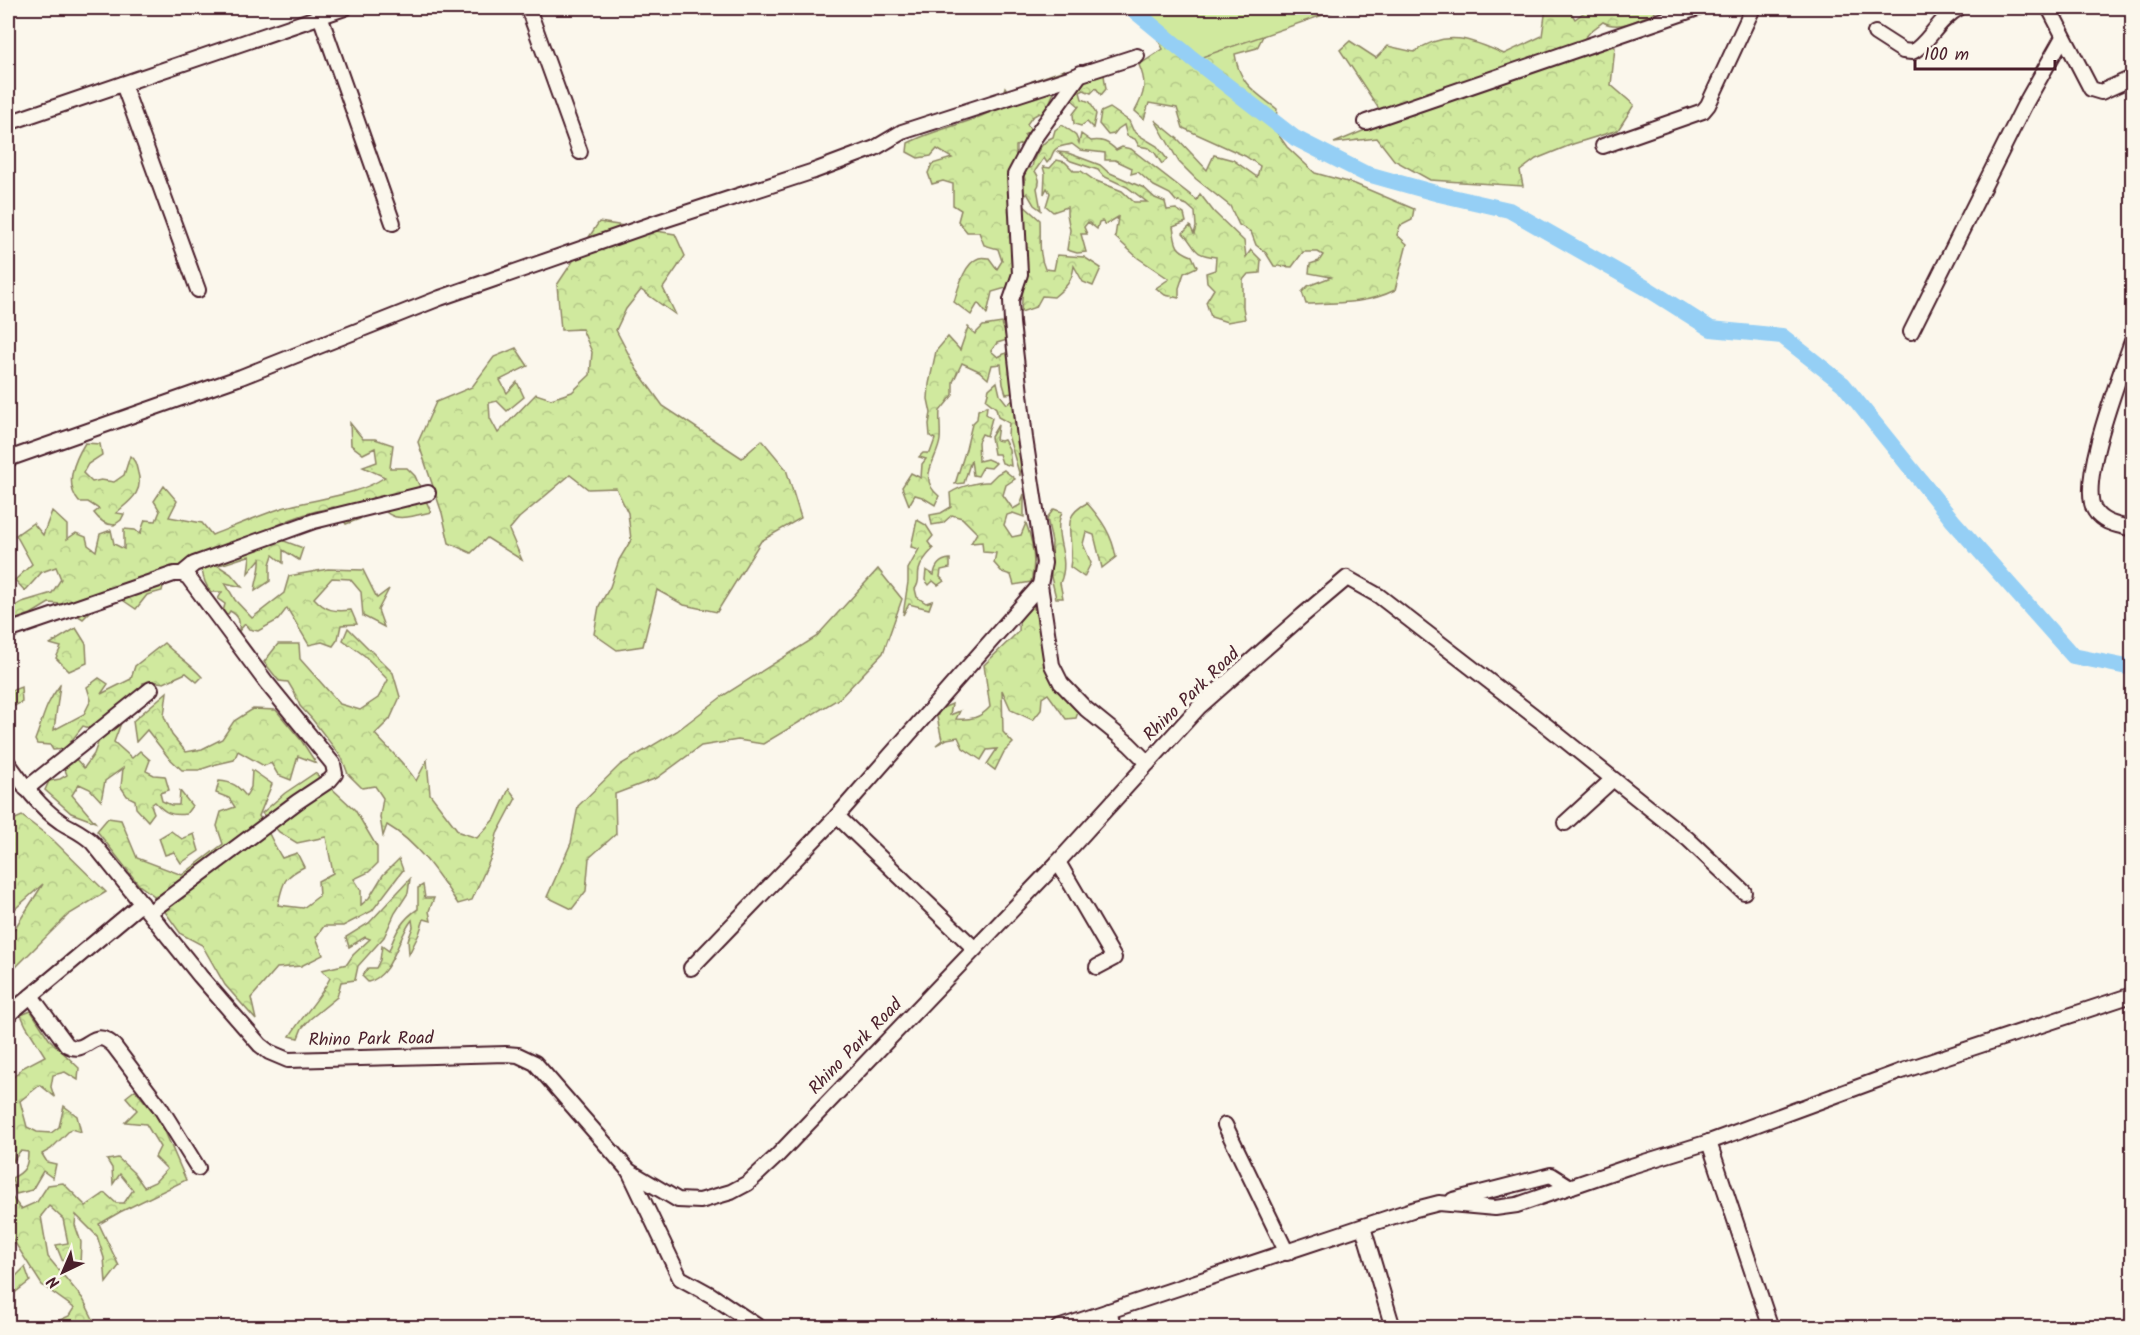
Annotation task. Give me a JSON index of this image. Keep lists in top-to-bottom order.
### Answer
{
  "streets": {
    "street": ["Rhino Park Road"]
  },
  "scale_bar": "100 m",
  "north": "bottom left"
}
